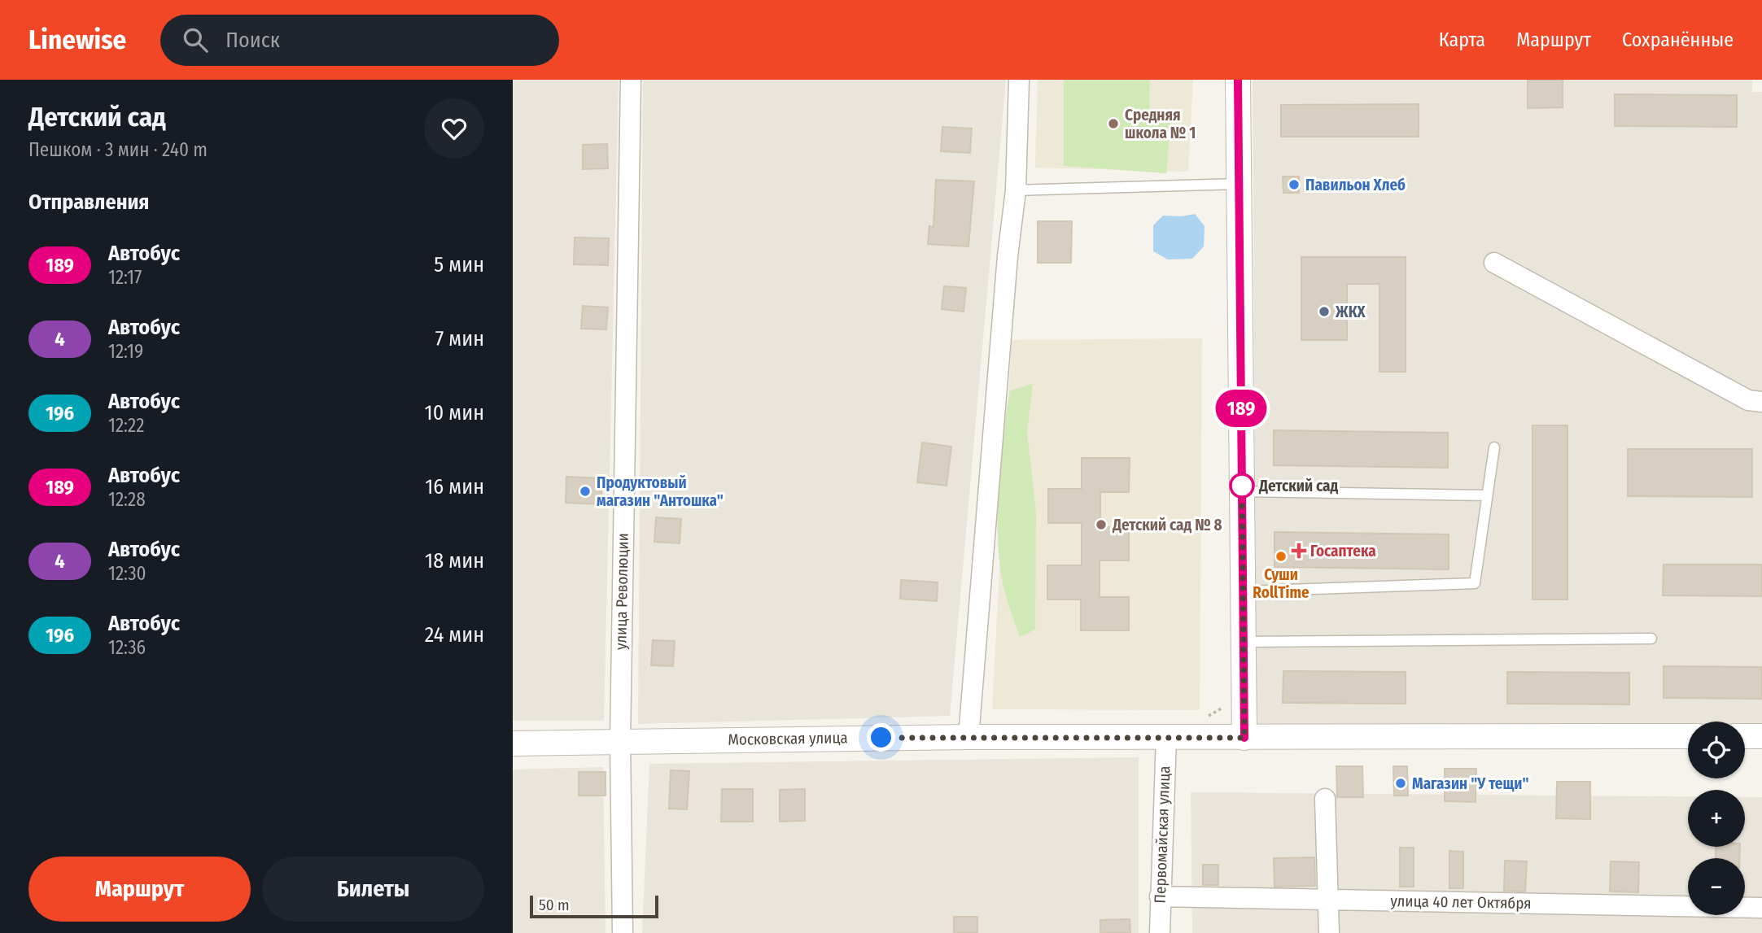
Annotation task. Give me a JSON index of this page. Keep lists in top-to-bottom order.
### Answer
{
  "streets": {
    "street": [
      "улица Революции",
      "Московская улица",
      "Первомайская улица",
      "улица 40 лет Октября"
    ]
  },
  "crossings": [
    ["улица Революции", "Московская улица"],
    ["Московская улица", "Первомайская улица"],
    ["Первомайская улица", "улица 40 лет Октября"]
  ],
  "places": {
    "other": [
      "Средняя школа № 1",
      "Павильон Хлеб",
      "ЖКХ",
      "Детский сад",
      "Продуктовый магазин \"Антошка\"",
      "Детский сад № 8",
      "Суши RollTime",
      "Магазин \"У тещи\""
    ],
    "health": ["Госаптека"]
  },
  "lines": ["bus line 189"],
  "scale_bar": "50 m",
  "page": {
    "header": "Linewise",
    "search": "Поиск",
    "nav": ["Карта", "Маршрут", "Сохранённые"],
    "heading": [
      ["Детский сад", "Пешком · 3 мин · 240 m"],
      "Отправления"
    ],
    "on_map": "189",
    "list": [
      {
        "mark": "189",
        "name": "Автобус",
        "note": "12:17",
        "value": "5 мин"
      },
      {
        "mark": "4",
        "name": "Автобус",
        "note": "12:19",
        "value": "7 мин"
      },
      {
        "mark": "196",
        "name": "Автобус",
        "note": "12:22",
        "value": "10 мин"
      },
      {
        "mark": "189",
        "name": "Автобус",
        "note": "12:28",
        "value": "16 мин"
      },
      {
        "mark": "4",
        "name": "Автобус",
        "note": "12:30",
        "value": "18 мин"
      },
      {
        "mark": "196",
        "name": "Автобус",
        "note": "12:36",
        "value": "24 мин"
      }
    ],
    "map_buttons": ["+", "−"],
    "buttons": ["Маршрут", "Билеты"],
    "scale": "50 m"
  }
}
